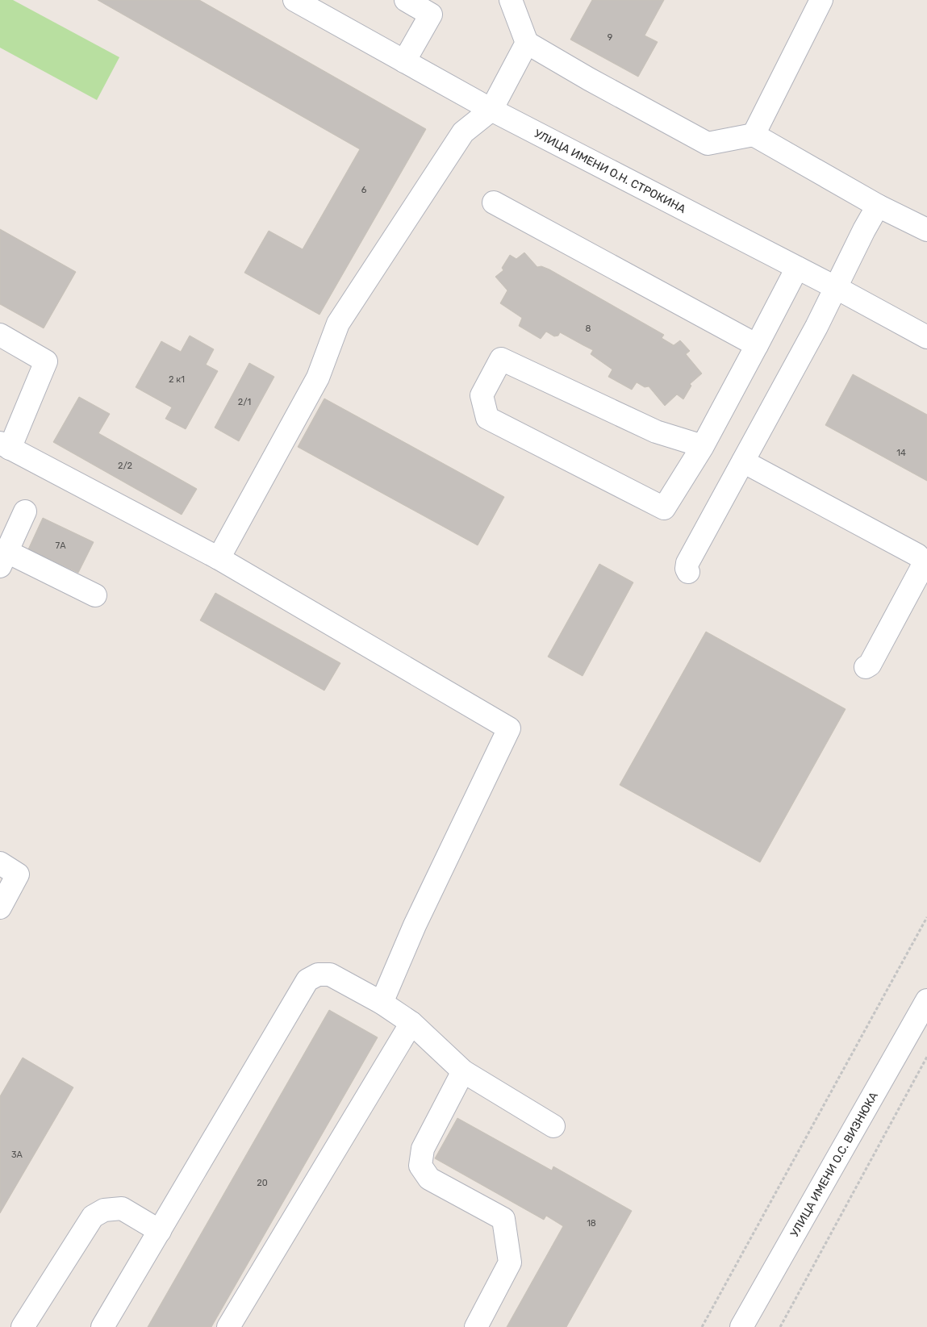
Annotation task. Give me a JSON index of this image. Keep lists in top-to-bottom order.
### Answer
{
  "streets": {
    "street": ["УЛИЦА ИМЕНИ О.Н. СТРОКИНА", "УЛИЦА ИМЕНИ О.С. ВИЗНЮКА"]
  },
  "house_numbers": [
    "9",
    "6",
    "8",
    "2 к1",
    "2/1",
    "14",
    "2/2",
    "7А",
    "3А",
    "20",
    "18"
  ]
}
